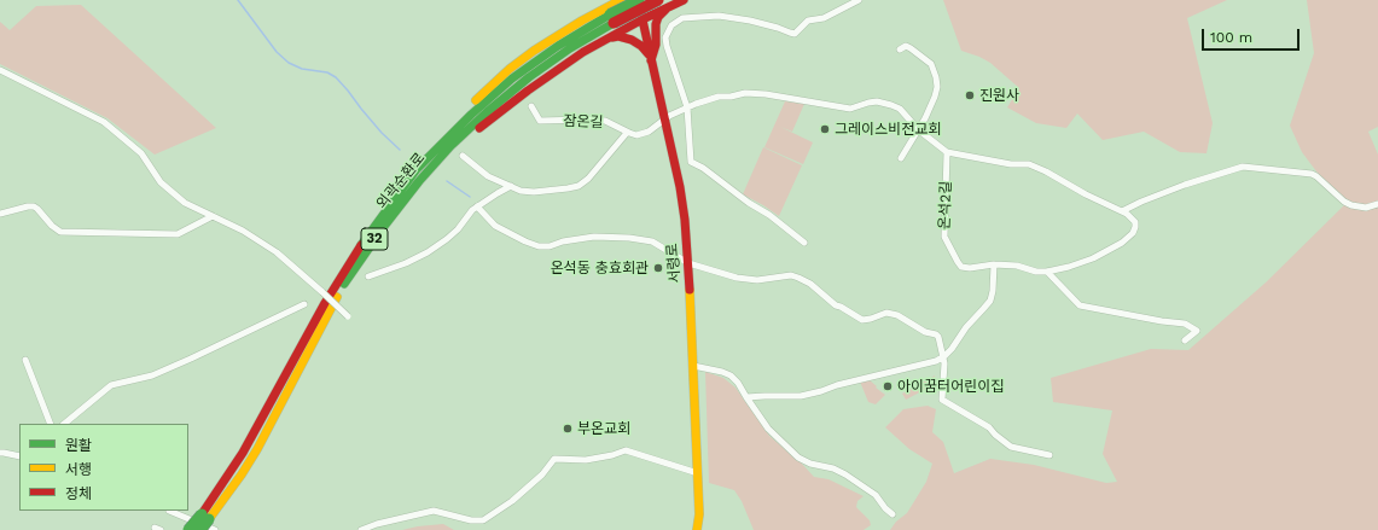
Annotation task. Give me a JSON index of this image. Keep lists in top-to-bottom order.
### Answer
{
  "streets": {
    "main road": ["외곽순환로", "32", "서령로"],
    "street": ["잠온길", "온석2길"]
  },
  "crossings": [
    ["외곽순환로", "서령로"]
  ],
  "places": [
    "진원사",
    "그레이스비전교회",
    "온석동 충효회관",
    "아이꿈터어린이집",
    "부온교회"
  ],
  "legend": ["원활", "서행", "정체"],
  "scale_bar": "100 m"
}
